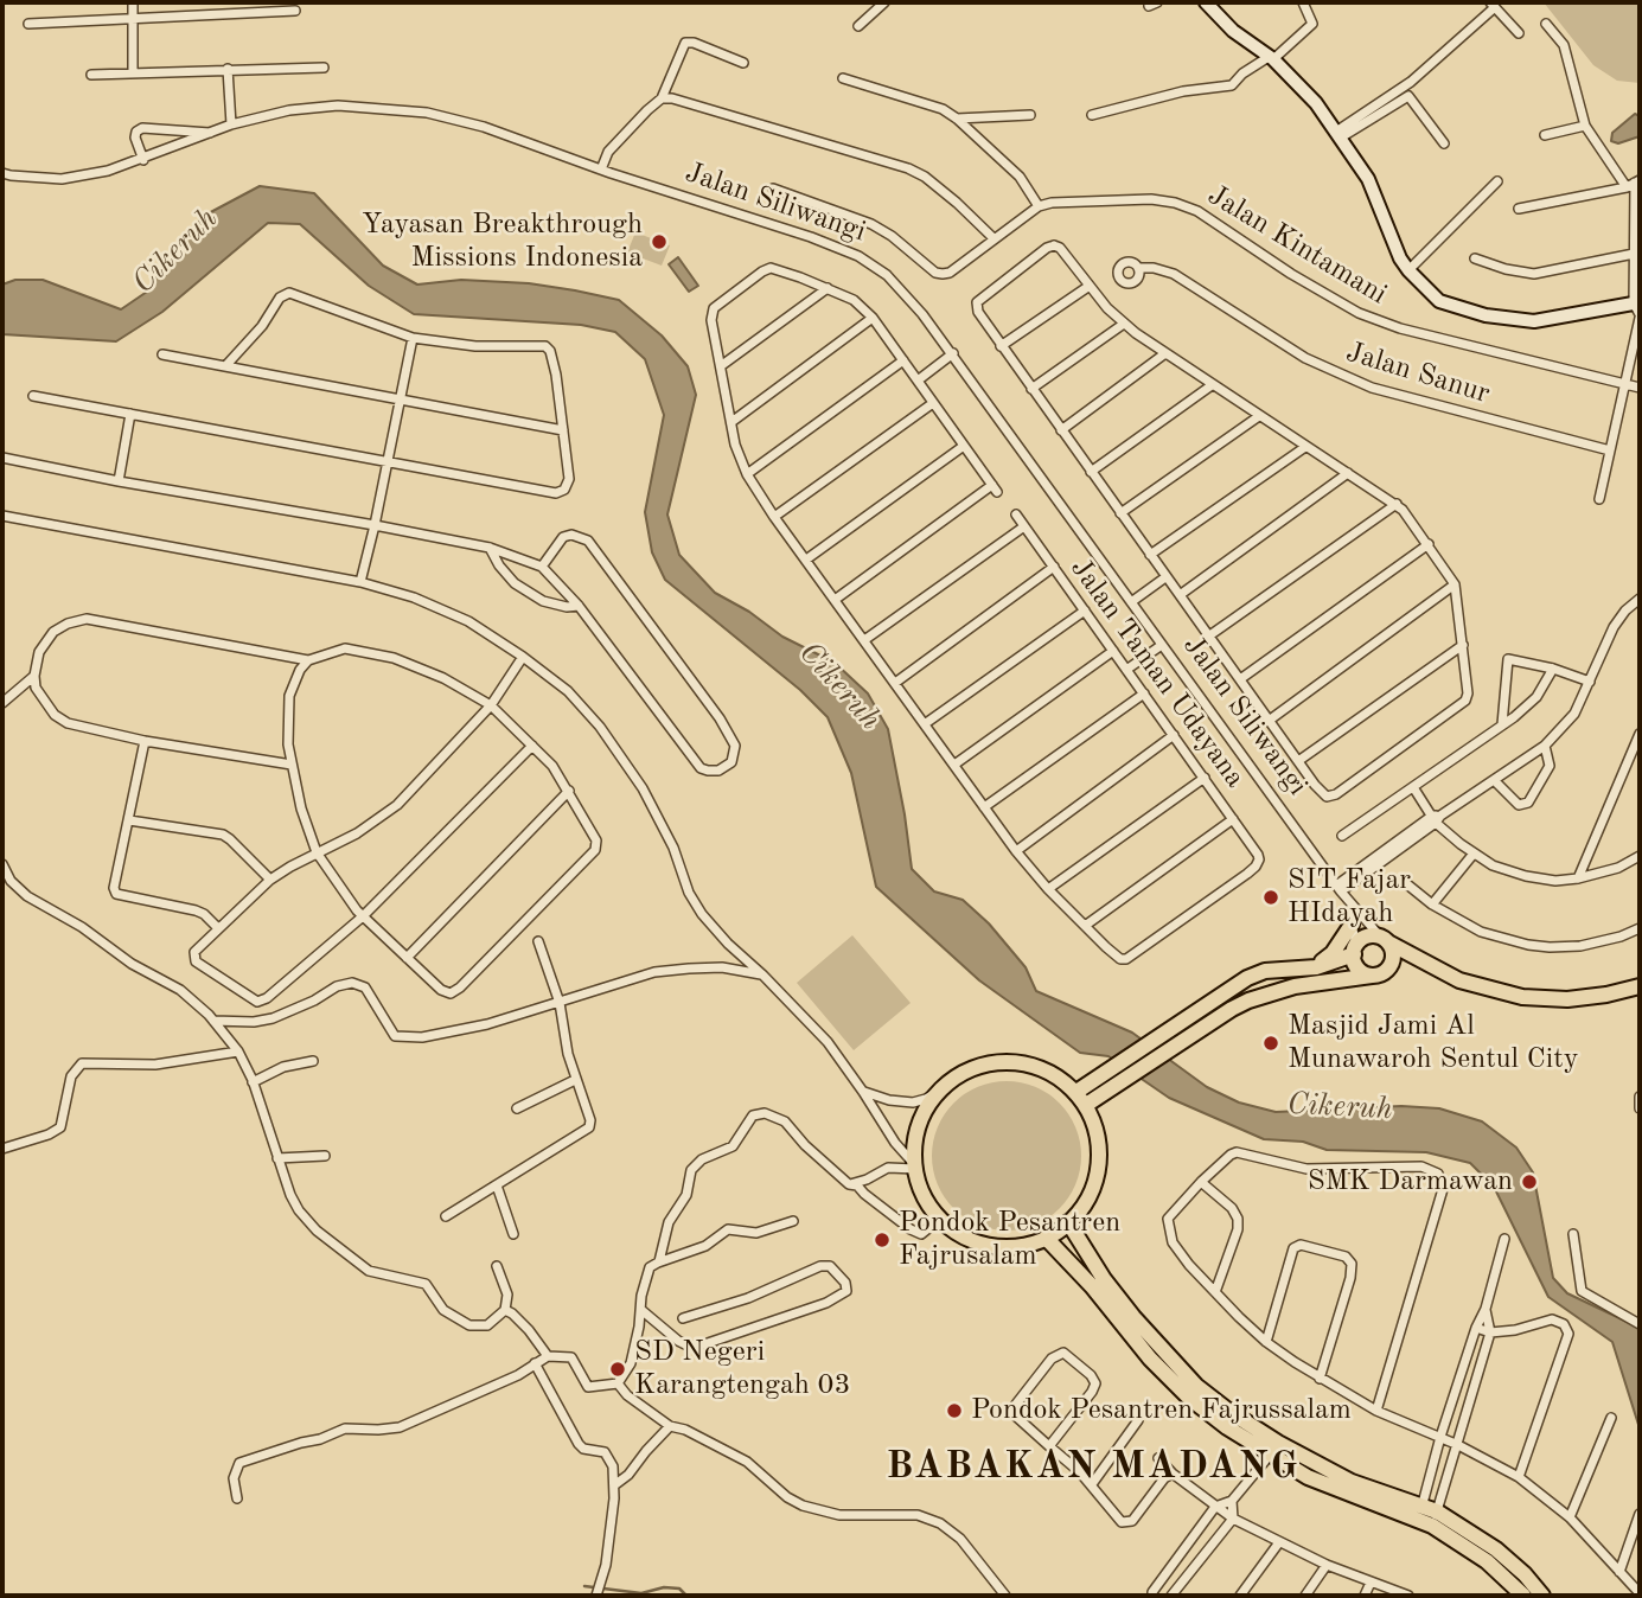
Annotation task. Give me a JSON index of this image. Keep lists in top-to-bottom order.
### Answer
{
  "streets": {
    "street": [
      "Jalan Siliwangi",
      "Jalan Kintamani",
      "Jalan Sanur",
      "Jalan Taman Udayana"
    ]
  },
  "districts": ["BABAKAN MADANG"],
  "water": ["Cikeruh"],
  "places": [
    "Yayasan Breakthrough Missions Indonesia",
    "SIT Fajar HIdayah",
    "Masjid Jami Al Munawaroh Sentul City",
    "SMK Darmawan",
    "Pondok Pesantren Fajrusalam",
    "SD Negeri Karangtengah 03",
    "Pondok Pesantren Fajrussalam"
  ]
}
